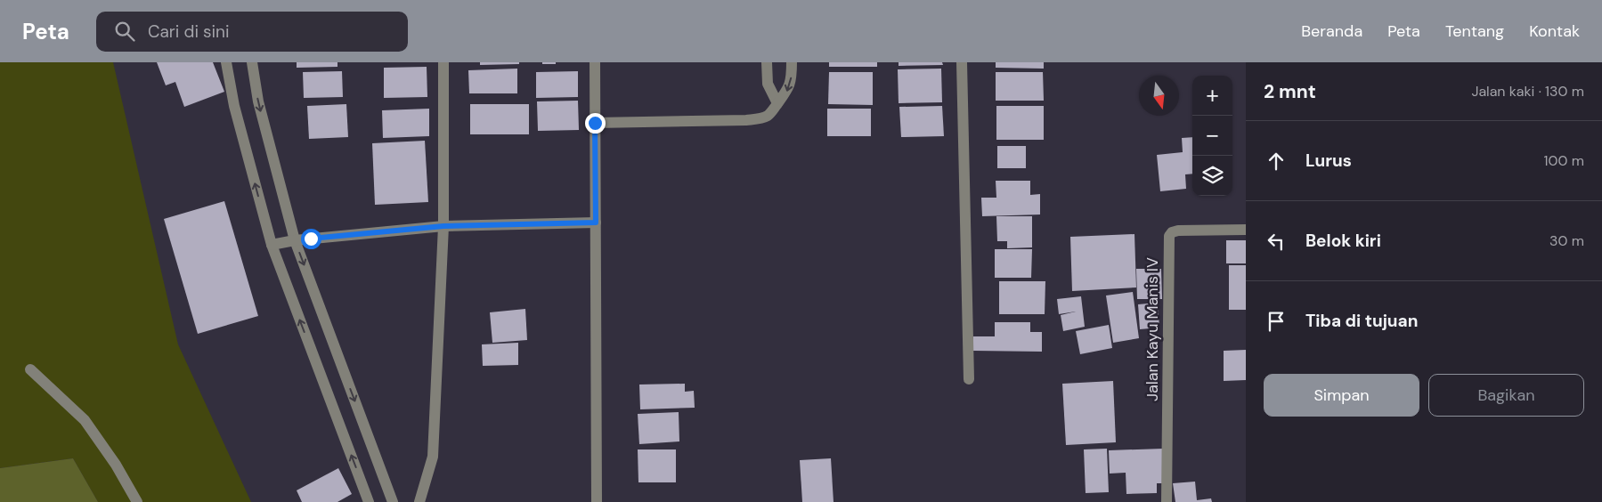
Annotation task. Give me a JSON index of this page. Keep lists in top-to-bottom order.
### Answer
{
  "streets": {
    "street": ["Jalan Kayu Manis IV"]
  },
  "north": "bottom",
  "page": {
    "header": "Peta",
    "search": "Cari di sini",
    "nav": [
      "Beranda",
      "Peta",
      "Tentang",
      "Kontak"
    ],
    "heading": ["2 mnt", "Jalan kaki · 130 m"],
    "map_buttons": ["+", "−"],
    "list": [
      ["Lurus", "100 m"],
      ["Belok kiri", "30 m"],
      "Tiba di tujuan"
    ],
    "buttons": ["Simpan", "Bagikan"]
  }
}
